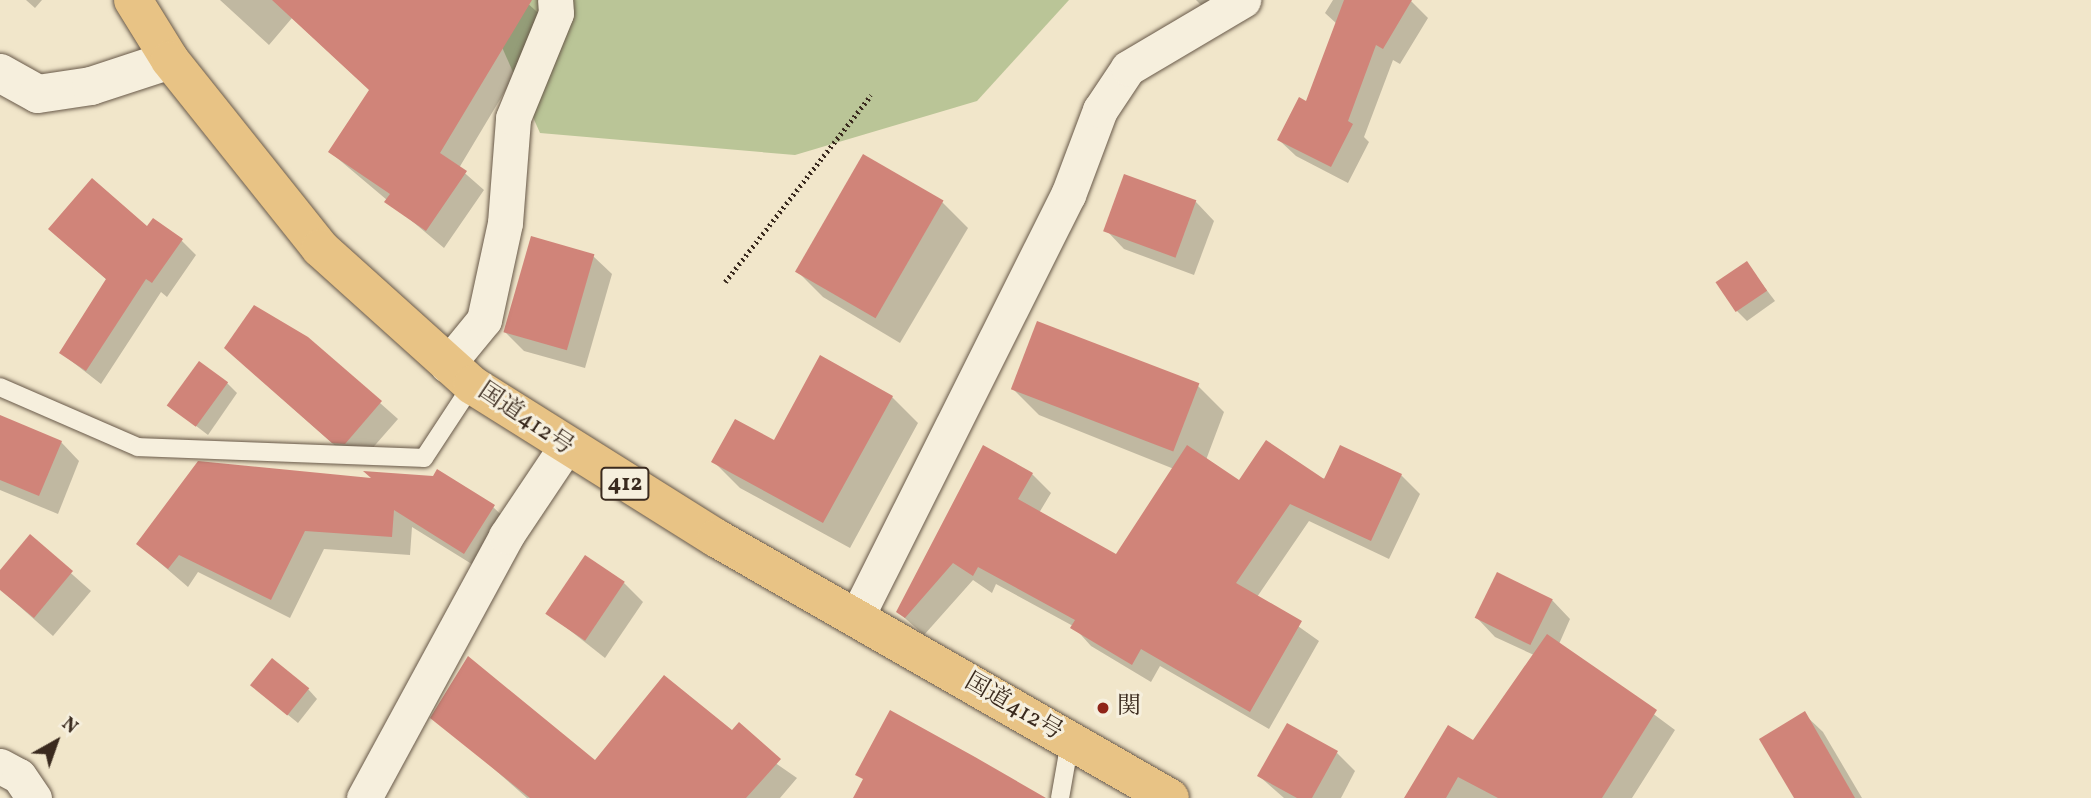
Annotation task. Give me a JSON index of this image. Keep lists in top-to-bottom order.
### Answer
{
  "streets": {
    "highway": ["国道412号", "412"]
  },
  "places": ["関"],
  "north": "top right"
}
